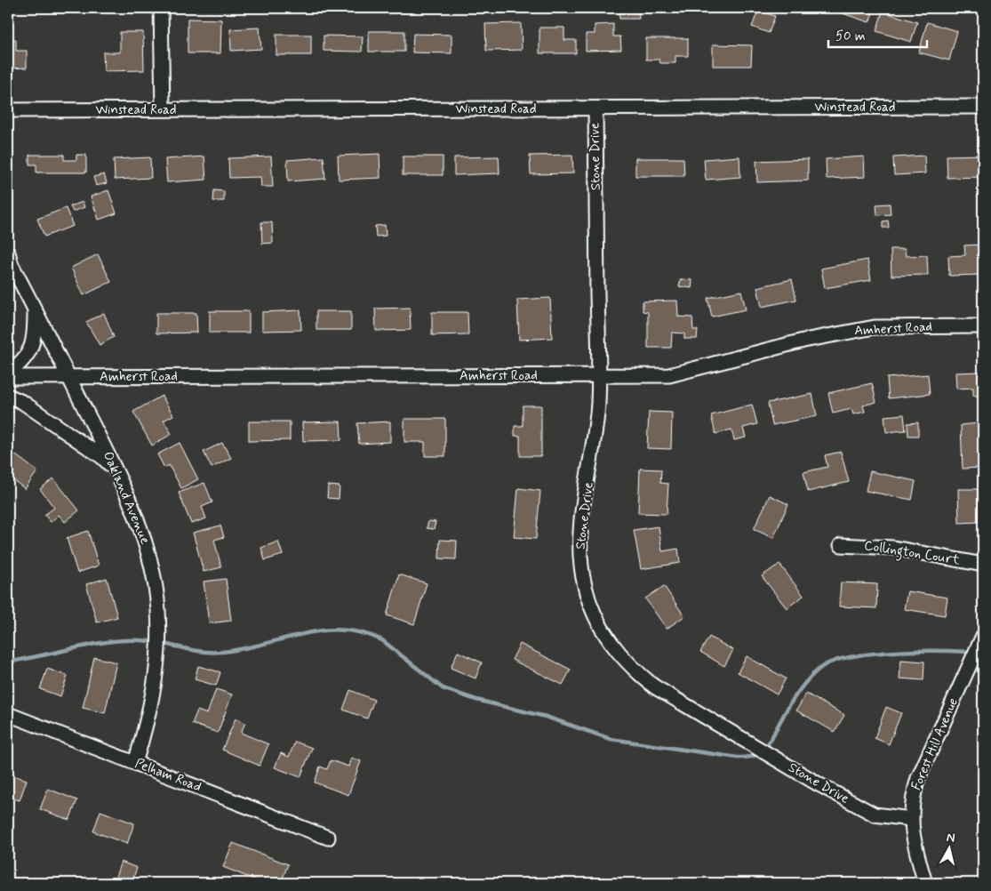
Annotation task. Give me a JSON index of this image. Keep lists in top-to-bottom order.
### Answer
{
  "streets": {
    "street": [
      "Winstead Road",
      "Stone Drive",
      "Amherst Road",
      "Oakland Avenue",
      "Collington Court",
      "Forest Hill Avenue",
      "Pelham Road"
    ]
  },
  "crossings": [
    ["Winstead Road", "Stone Drive"],
    ["Stone Drive", "Amherst Road"],
    ["Stone Drive", "Forest Hill Avenue"],
    ["Amherst Road", "Oakland Avenue"],
    ["Oakland Avenue", "Pelham Road"]
  ],
  "scale_bar": "50 m",
  "north": "top"
}
